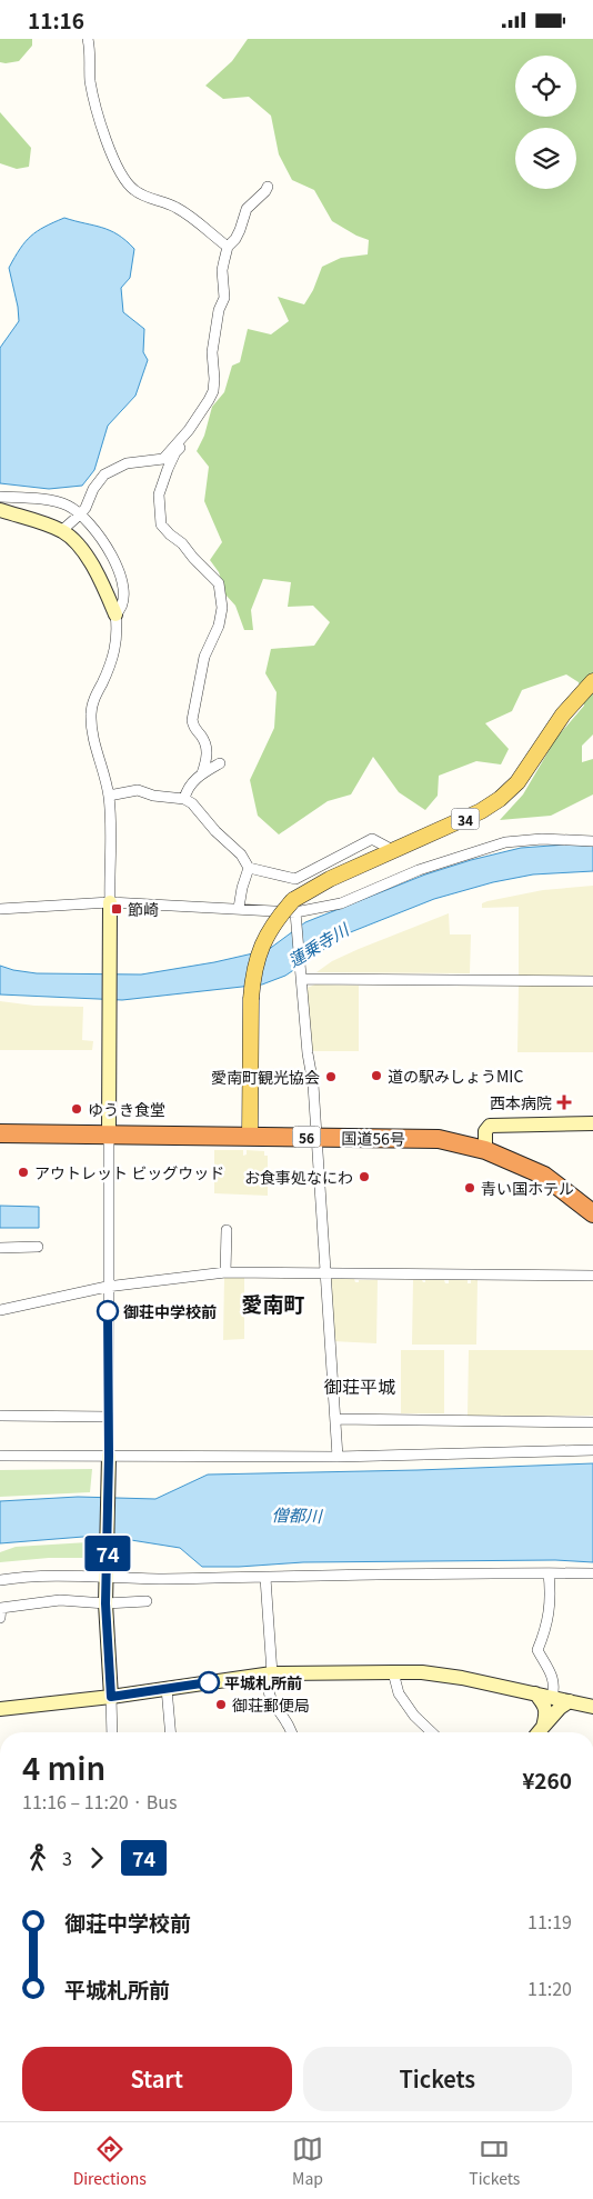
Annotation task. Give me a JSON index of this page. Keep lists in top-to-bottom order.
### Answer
{
  "streets": {
    "highway": ["56", "国道56号"],
    "main road": ["34"]
  },
  "crossings": [
    ["34", "国道56号"]
  ],
  "districts": ["愛南町", "御荘平城"],
  "water": ["蓮乗寺川", "僧都川"],
  "places": {
    "transit": ["節崎"],
    "other": [
      "道の駅みしょうMIC",
      "愛南町観光協会",
      "ゆうき食堂",
      "アウトレット ビッグウッド",
      "お食事処なにわ",
      "青い国ホテル",
      "御荘中学校前",
      "平城札所前",
      "御荘郵便局"
    ],
    "health": ["西本病院"]
  },
  "lines": ["bus line 74"],
  "page": {
    "status": "11:16",
    "on_map": "74",
    "heading": ["4 min", "11:16 – 11:20 · Bus", "¥260"],
    "legs": ["3", "74"],
    "list": [
      {
        "name": "御荘中学校前",
        "value": "11:19"
      },
      {
        "name": "平城札所前",
        "value": "11:20"
      }
    ],
    "buttons": ["Start", "Tickets"],
    "tabs": ["Directions", "Map", "Tickets"]
  }
}
